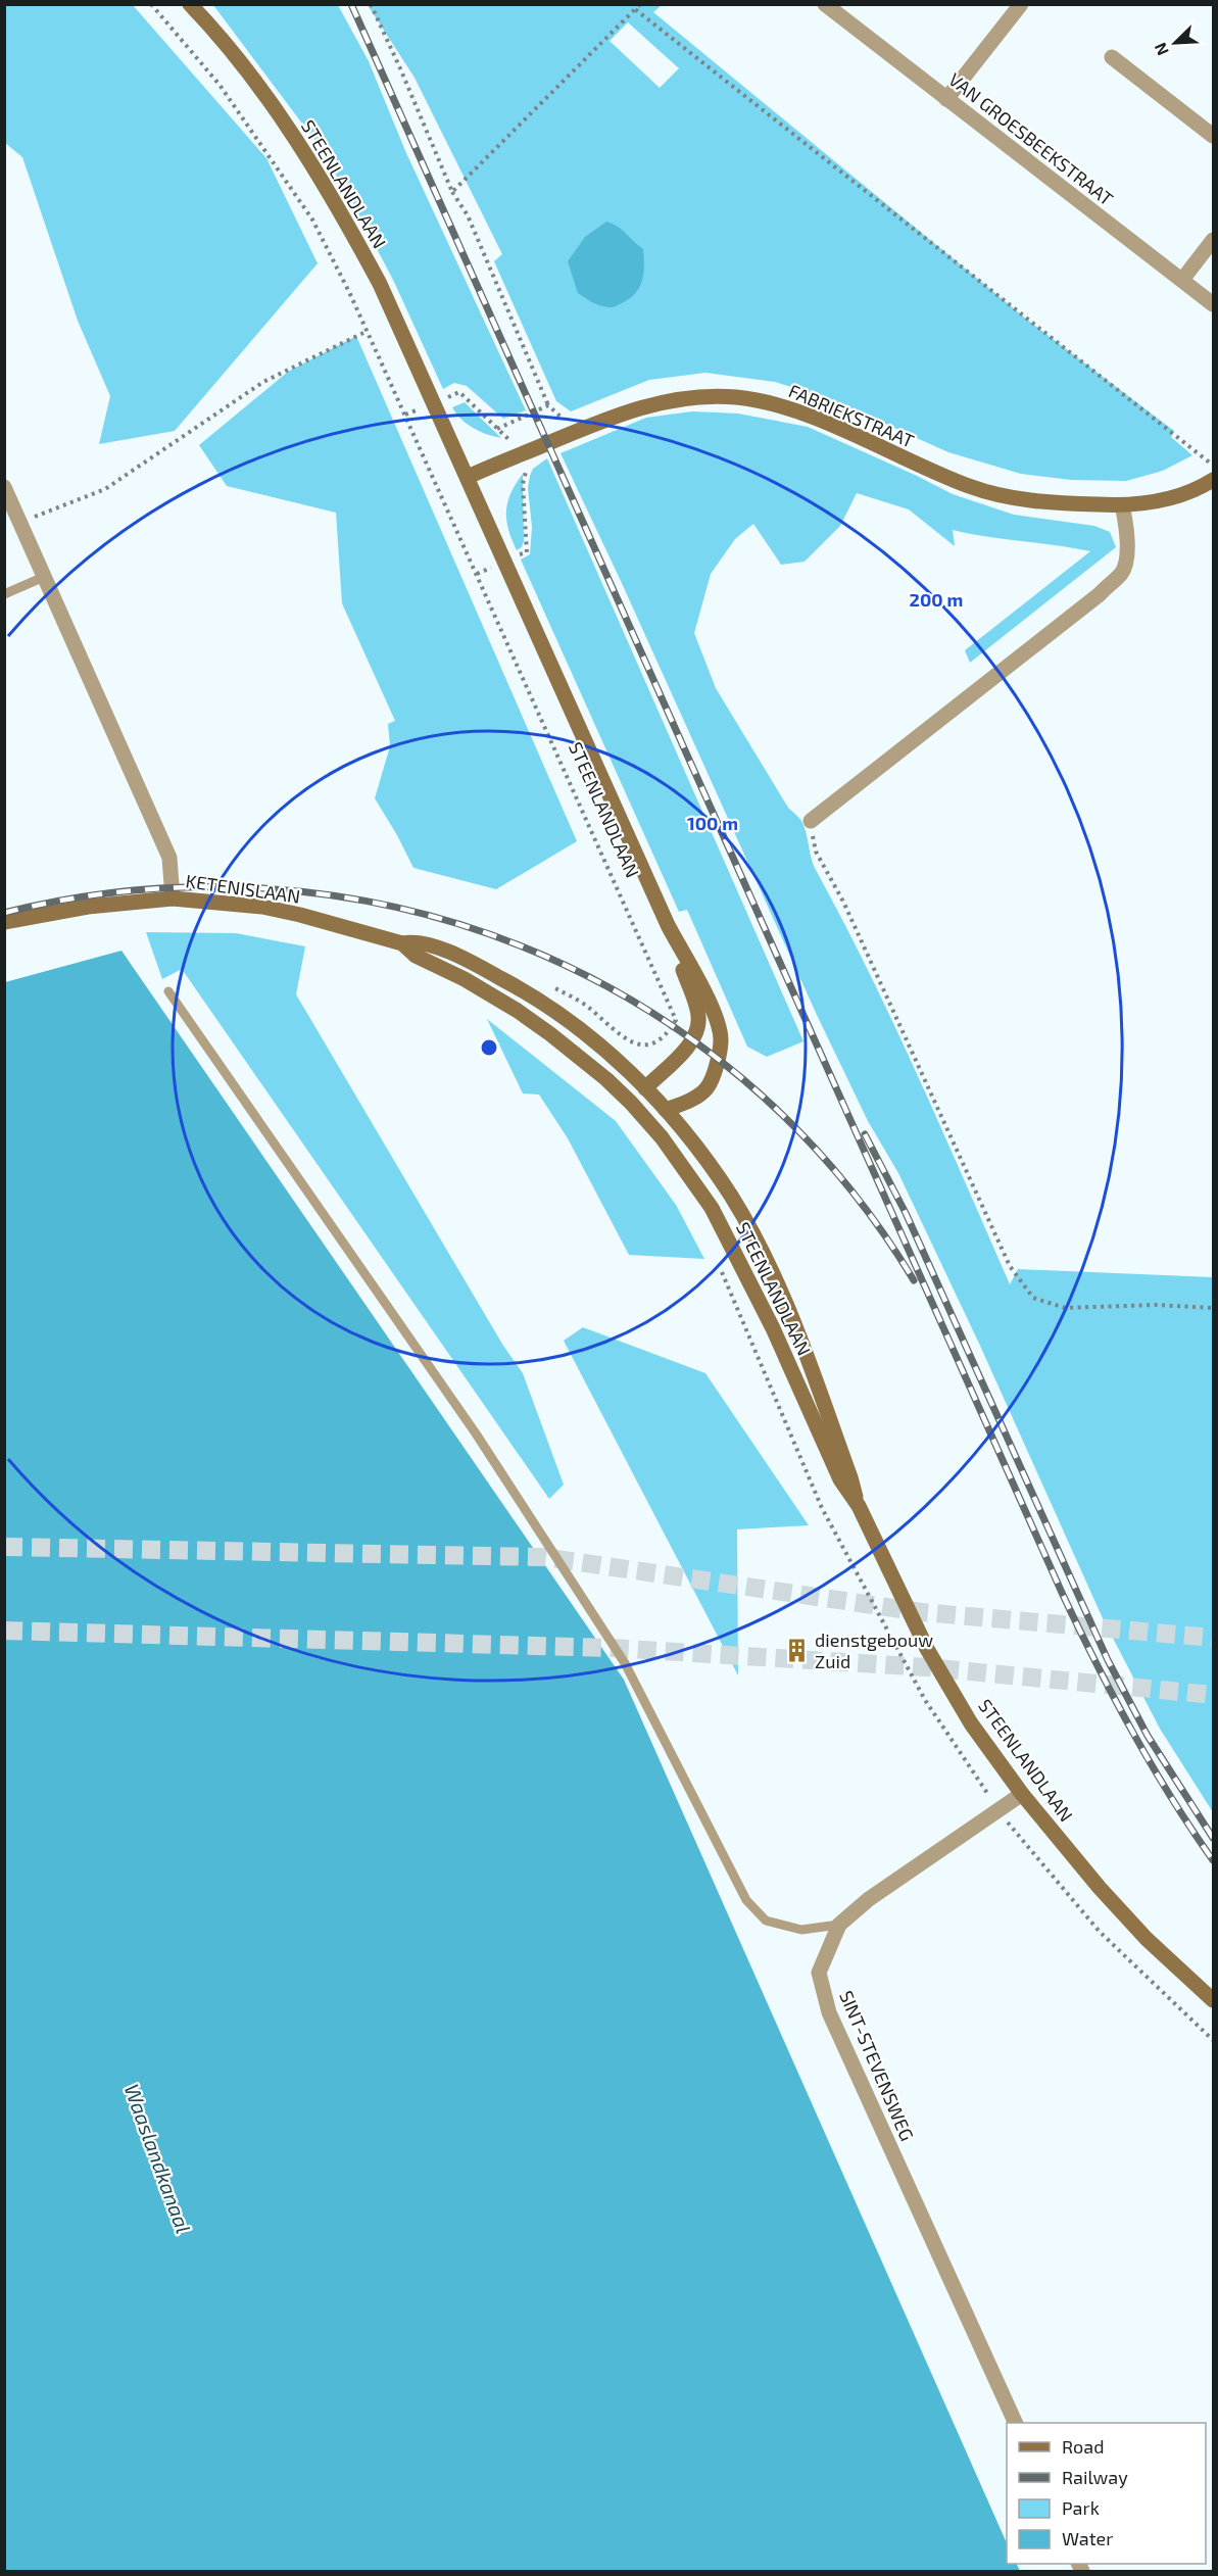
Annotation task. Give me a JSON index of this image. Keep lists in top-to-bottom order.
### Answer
{
  "streets": {
    "main road": ["STEENLANDLAAN", "FABRIEKSTRAAT", "KETENISLAAN"],
    "street": ["VAN GROESBEEKSTRAAT", "SINT-STEVENSWEG"]
  },
  "crossings": [
    ["STEENLANDLAAN", "FABRIEKSTRAAT"],
    ["STEENLANDLAAN", "KETENISLAAN"],
    ["STEENLANDLAAN", "SINT-STEVENSWEG"]
  ],
  "water": ["Waaslandkanaal"],
  "places": {
    "building": ["dienstgebouw Zuid"]
  },
  "legend": [
    "Road",
    "Railway",
    "Park",
    "Water"
  ],
  "north": "bottom left",
  "rings": ["200 m", "100 m"]
}
